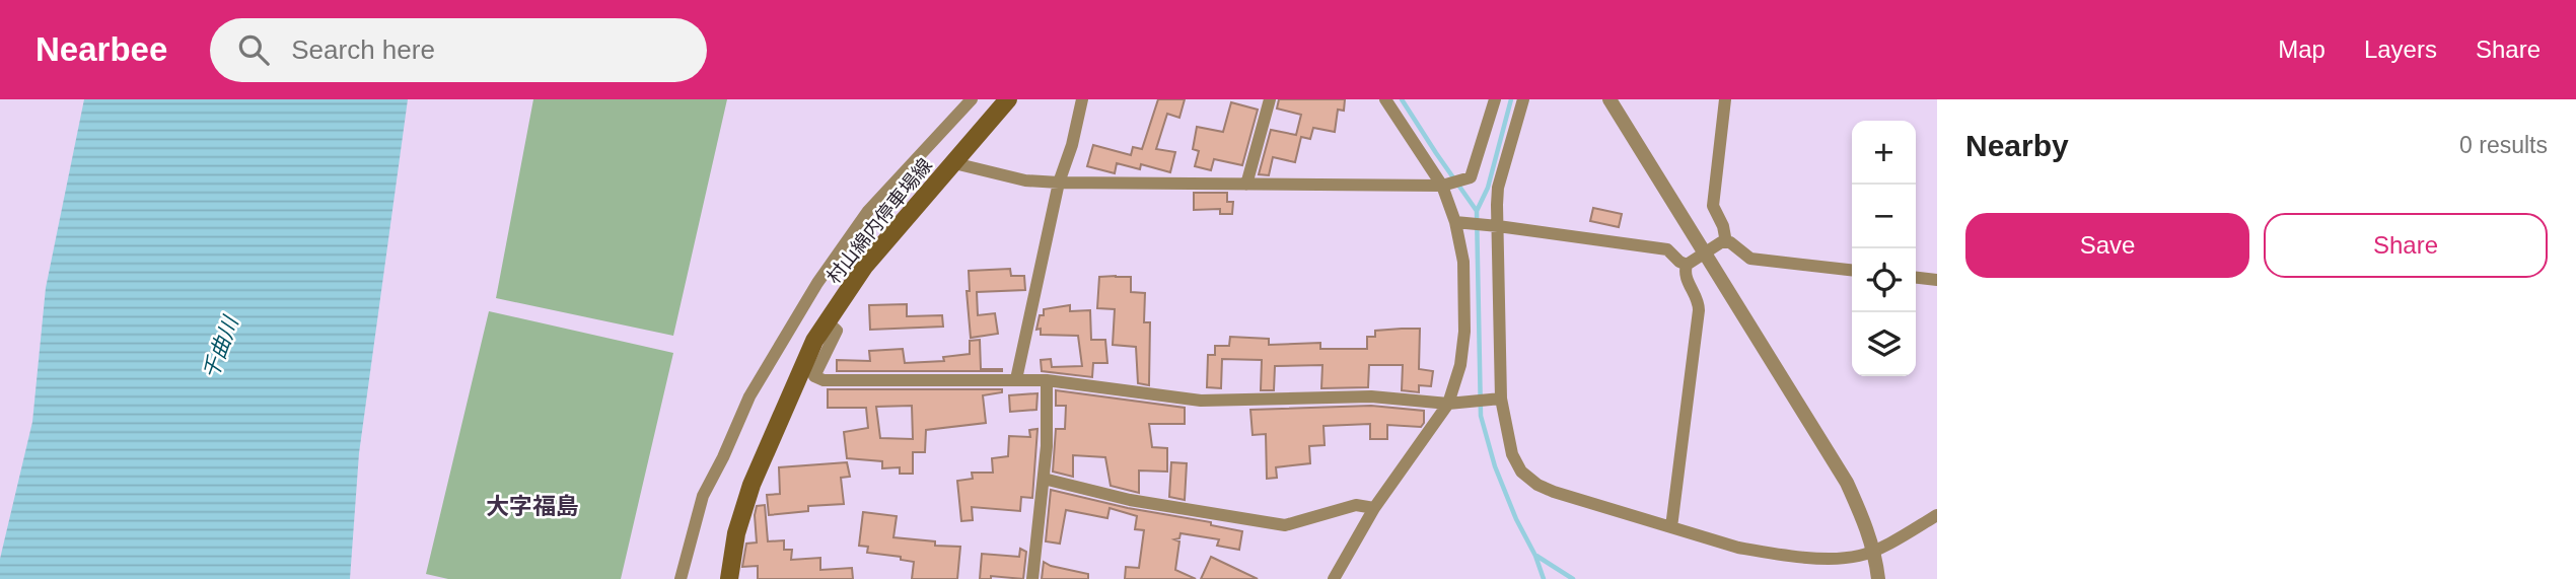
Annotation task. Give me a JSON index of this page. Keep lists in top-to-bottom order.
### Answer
{
  "streets": {
    "main road": ["村山綿内停車場線"]
  },
  "districts": ["大字福島"],
  "water": ["千曲川"],
  "page": {
    "header": "Nearbee",
    "search": "Search here",
    "nav": ["Map", "Layers", "Share"],
    "heading": ["Nearby", "0 results"],
    "map_buttons": ["+", "−"],
    "buttons": ["Save", "Share"]
  }
}
